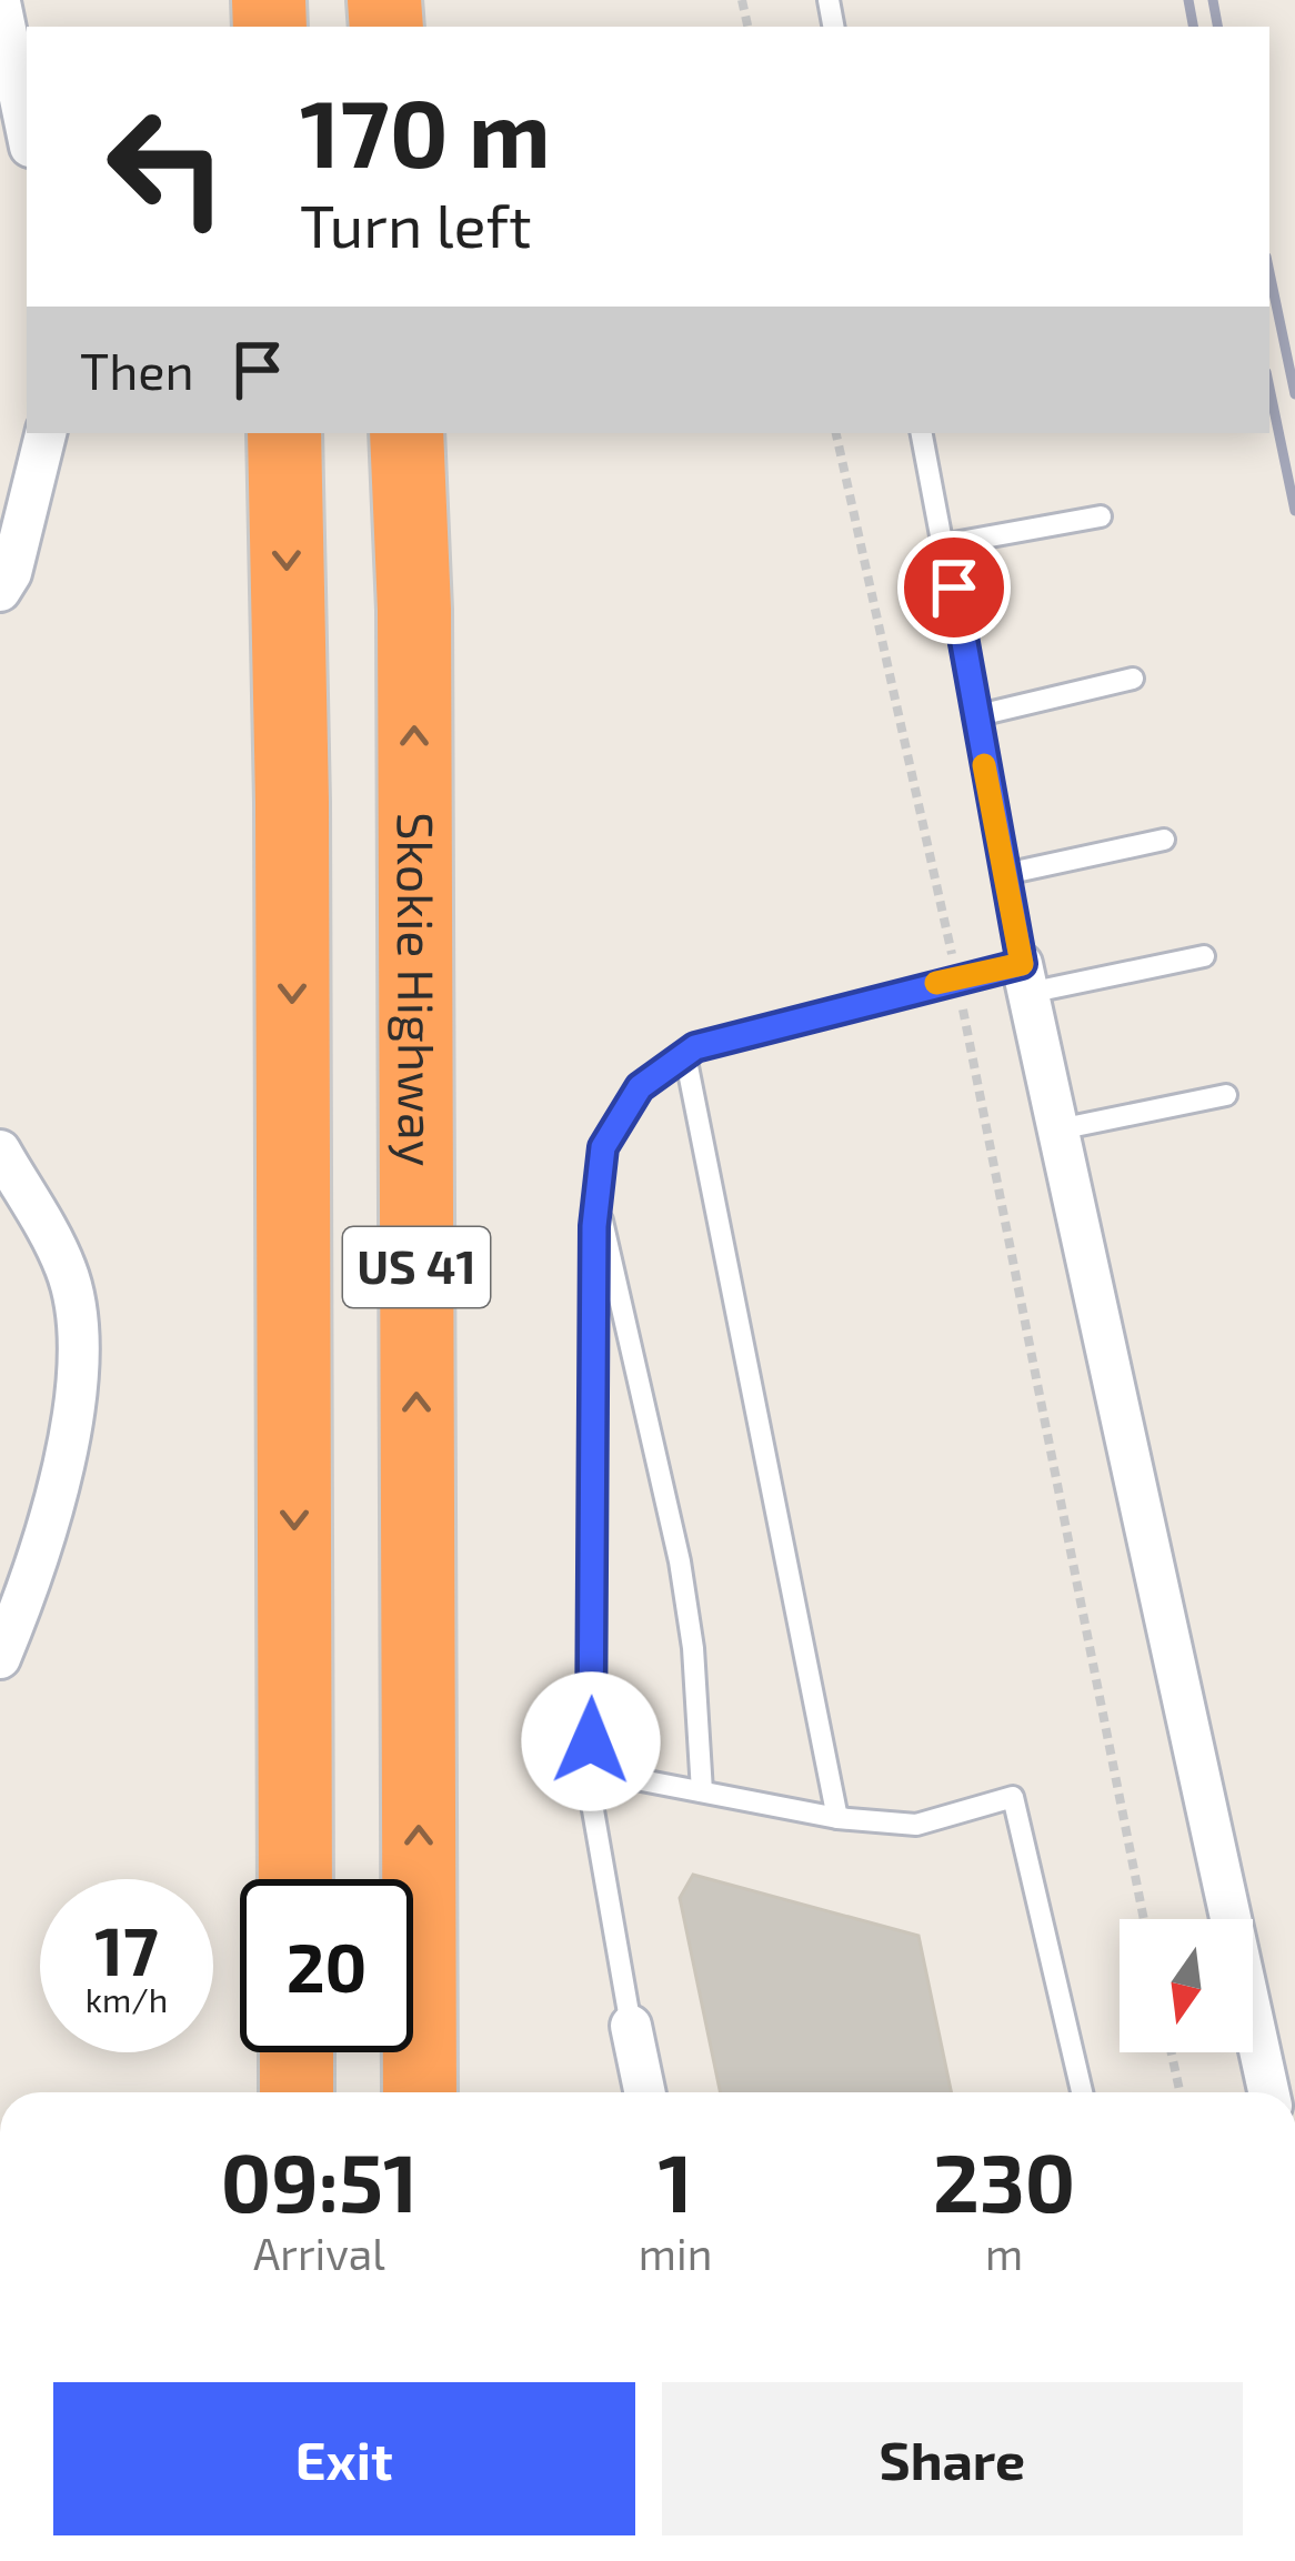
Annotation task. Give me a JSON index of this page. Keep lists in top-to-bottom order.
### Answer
{
  "streets": {
    "highway": ["Skokie Highway", "US 41"]
  },
  "north": "bottom",
  "page": {
    "turn": ["170 m", "Turn left"],
    "then": "Then",
    "speed": "17 km/h",
    "limit": "20",
    "eta": [
      "09:51",
      "Arrival",
      "1",
      "min",
      "230",
      "m"
    ],
    "buttons": ["Exit", "Share"]
  }
}
